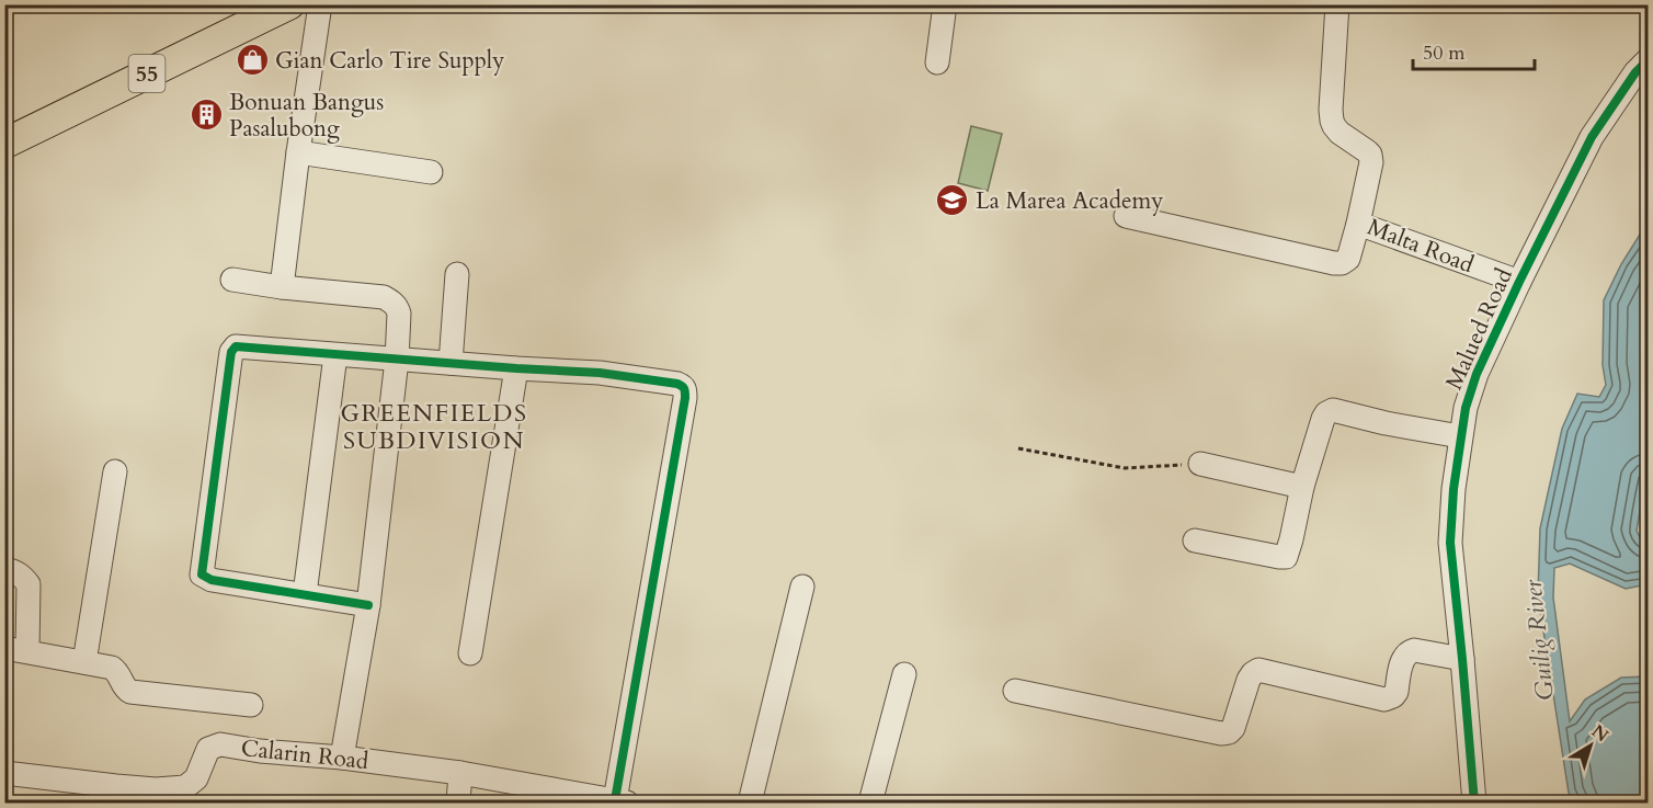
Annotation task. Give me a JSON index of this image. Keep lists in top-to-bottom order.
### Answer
{
  "streets": {
    "main road": ["55"],
    "street": ["Malta Road", "Malued Road", "Calarin Road"]
  },
  "crossings": [
    ["Malta Road", "Malued Road"]
  ],
  "districts": ["GREENFIELDS SUBDIVISION"],
  "water": ["Guilig River"],
  "places": {
    "shop": ["Gian Carlo Tire Supply"],
    "building": ["Bonuan Bangus Pasalubong"],
    "school or university": ["La Marea Academy"]
  },
  "scale_bar": "50 m",
  "north": "top right"
}
